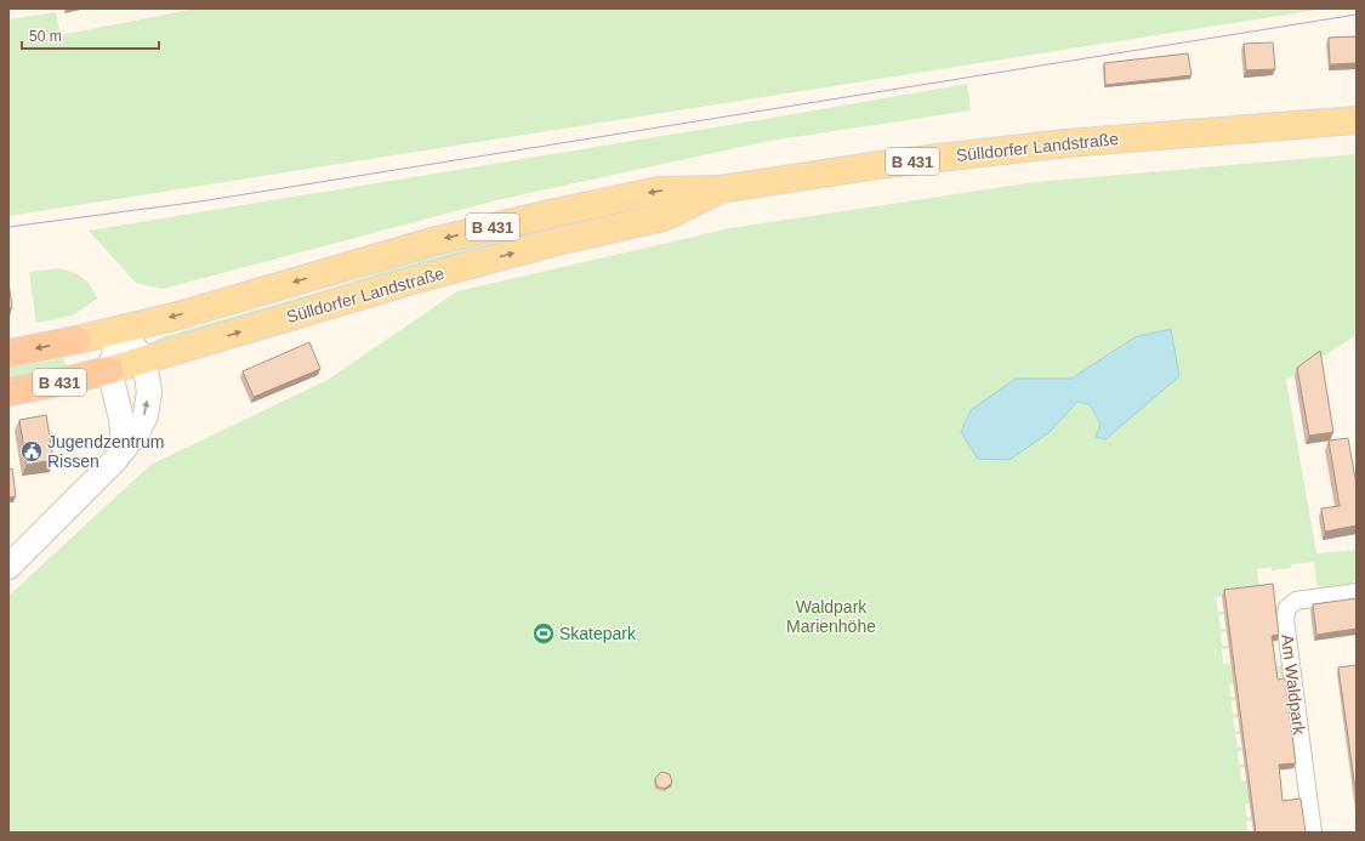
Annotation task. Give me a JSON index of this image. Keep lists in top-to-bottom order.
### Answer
{
  "streets": {
    "highway": ["Sülldorfer Landstraße", "B 431"],
    "street": ["Am Waldpark"]
  },
  "parks": ["Waldpark Marienhöhe"],
  "places": {
    "public building": ["Jugendzentrum Rissen"],
    "sports": ["Skatepark"]
  },
  "scale_bar": "50 m"
}
